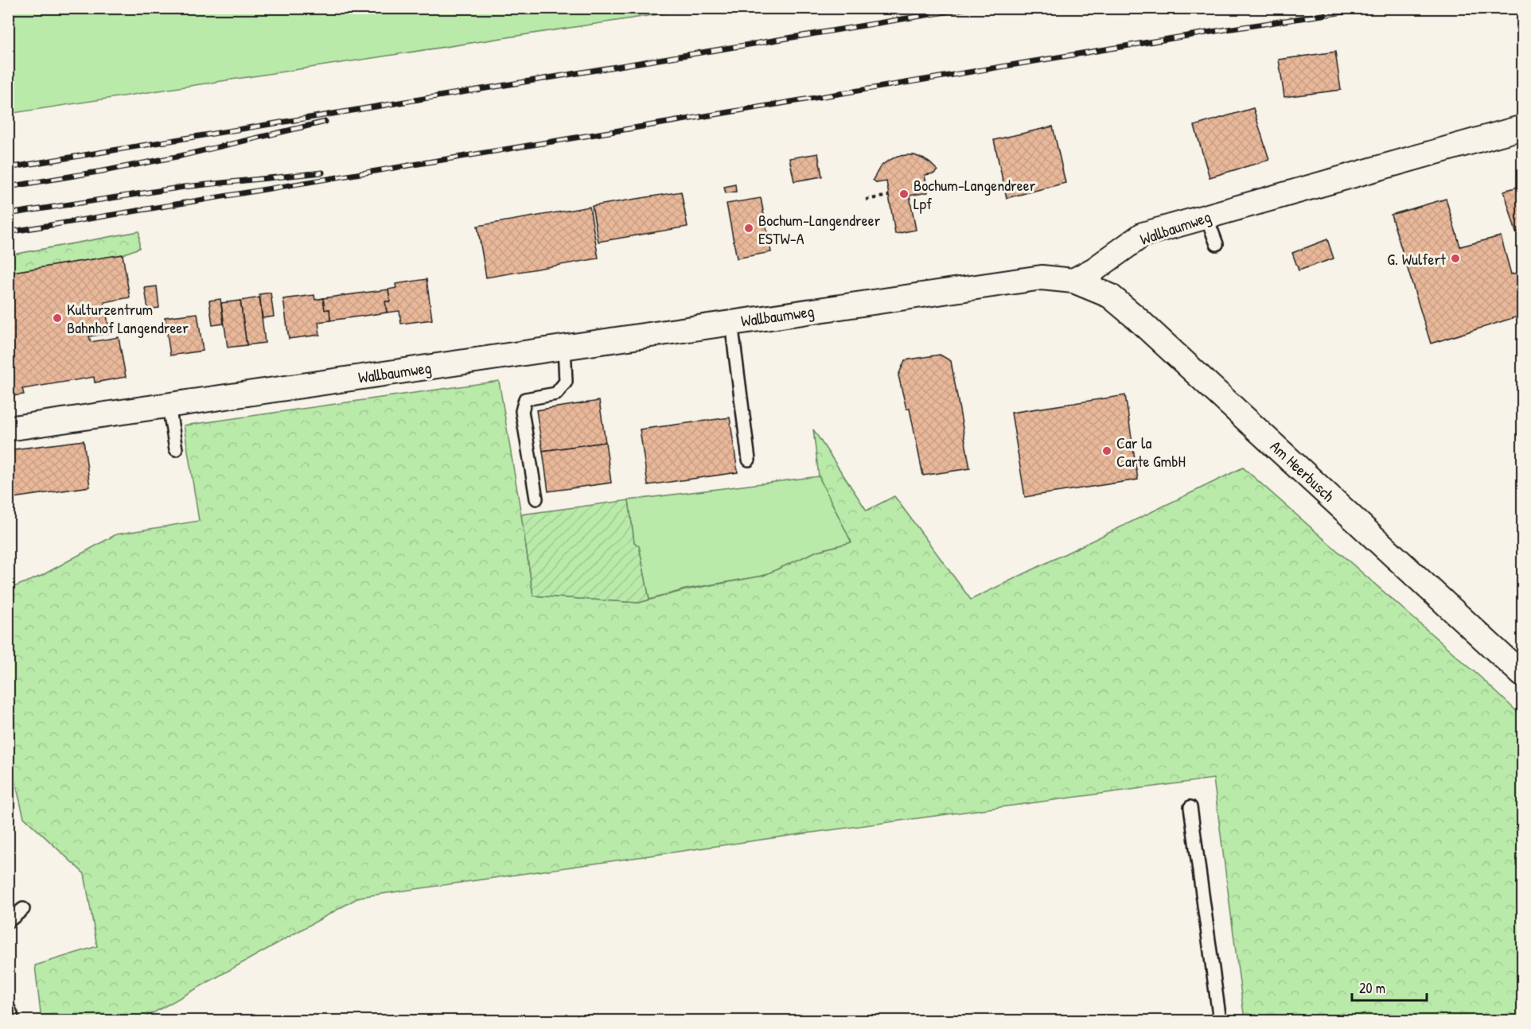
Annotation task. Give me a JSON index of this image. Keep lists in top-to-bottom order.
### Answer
{
  "streets": {
    "street": ["Wallbaumweg", "Am Heerbusch"]
  },
  "crossings": [
    ["Wallbaumweg", "Am Heerbusch"]
  ],
  "places": [
    "Bochum-Langendreer Lpf",
    "Bochum-Langendreer ESTW-A",
    "G. Wulfert",
    "Kulturzentrum Bahnhof Langendreer",
    "Car la Carte GmbH"
  ],
  "scale_bar": "20 m"
}
